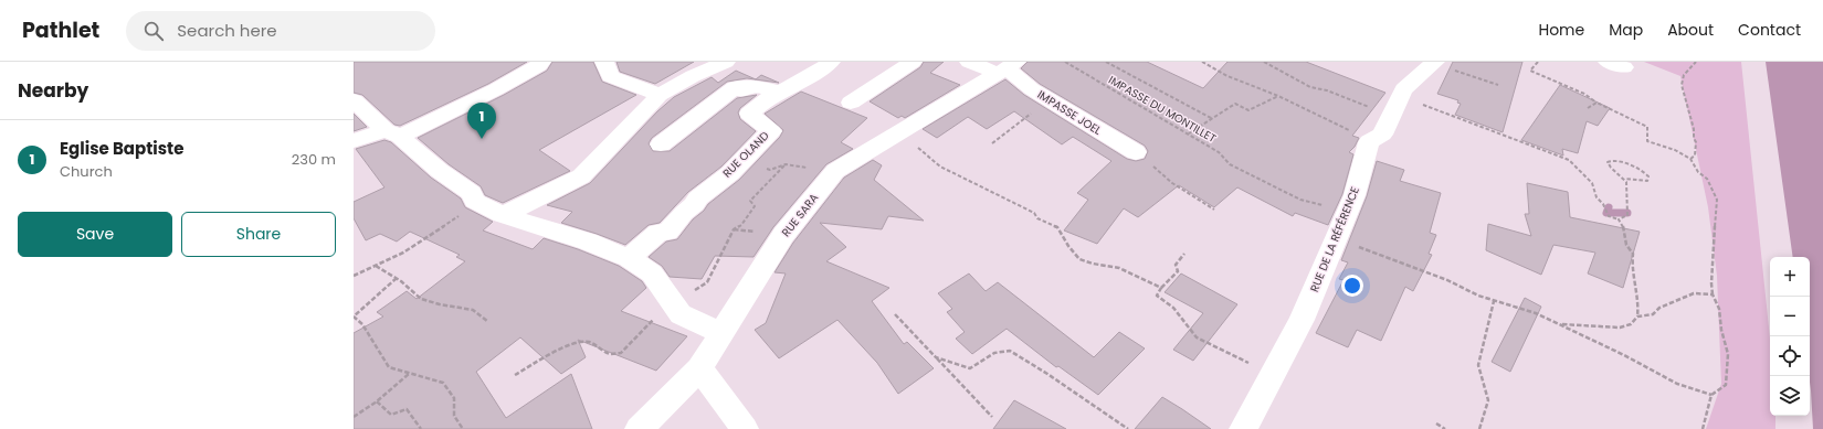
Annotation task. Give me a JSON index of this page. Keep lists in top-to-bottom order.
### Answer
{
  "streets": {
    "street": [
      "IMPASSE JOEL",
      "RUE OLAND",
      "RUE SARA",
      "RUE DE LA RÉFÉRENCE"
    ],
    "path": ["IMPASSE DU MONTILLET"]
  },
  "crossings": [
    ["IMPASSE DU MONTILLET", "RUE DE LA RÉFÉRENCE"],
    ["IMPASSE JOEL", "RUE SARA"]
  ],
  "page": {
    "header": "Pathlet",
    "search": "Search here",
    "nav": [
      "Home",
      "Map",
      "About",
      "Contact"
    ],
    "heading": "Nearby",
    "pins": "1",
    "list": [
      {
        "mark": "1",
        "name": "Eglise Baptiste",
        "note": "Church",
        "value": "230 m"
      }
    ],
    "buttons": ["Save", "Share"],
    "map_buttons": ["+", "−"]
  }
}
